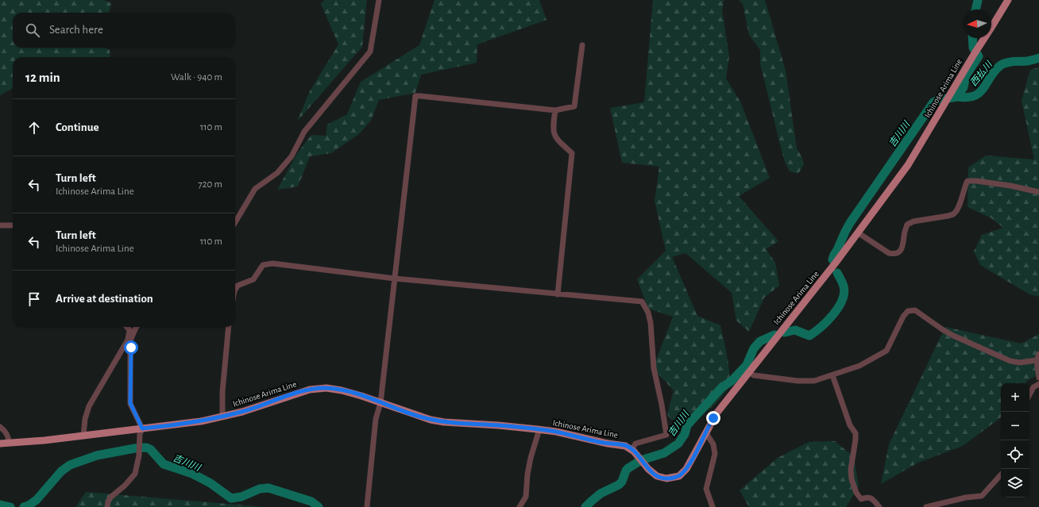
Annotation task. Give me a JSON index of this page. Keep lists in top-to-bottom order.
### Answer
{
  "streets": {
    "main road": ["Ichinose Arima Line"]
  },
  "water": ["西払川", "吉川川"],
  "north": "left",
  "page": {
    "search": "Search here",
    "heading": ["12 min", "Walk · 940 m"],
    "list": [
      ["Continue", "110 m"],
      ["Turn left", "Ichinose Arima Line", "720 m"],
      ["Turn left", "Ichinose Arima Line", "110 m"],
      "Arrive at destination"
    ],
    "map_buttons": ["+", "−"]
  }
}
